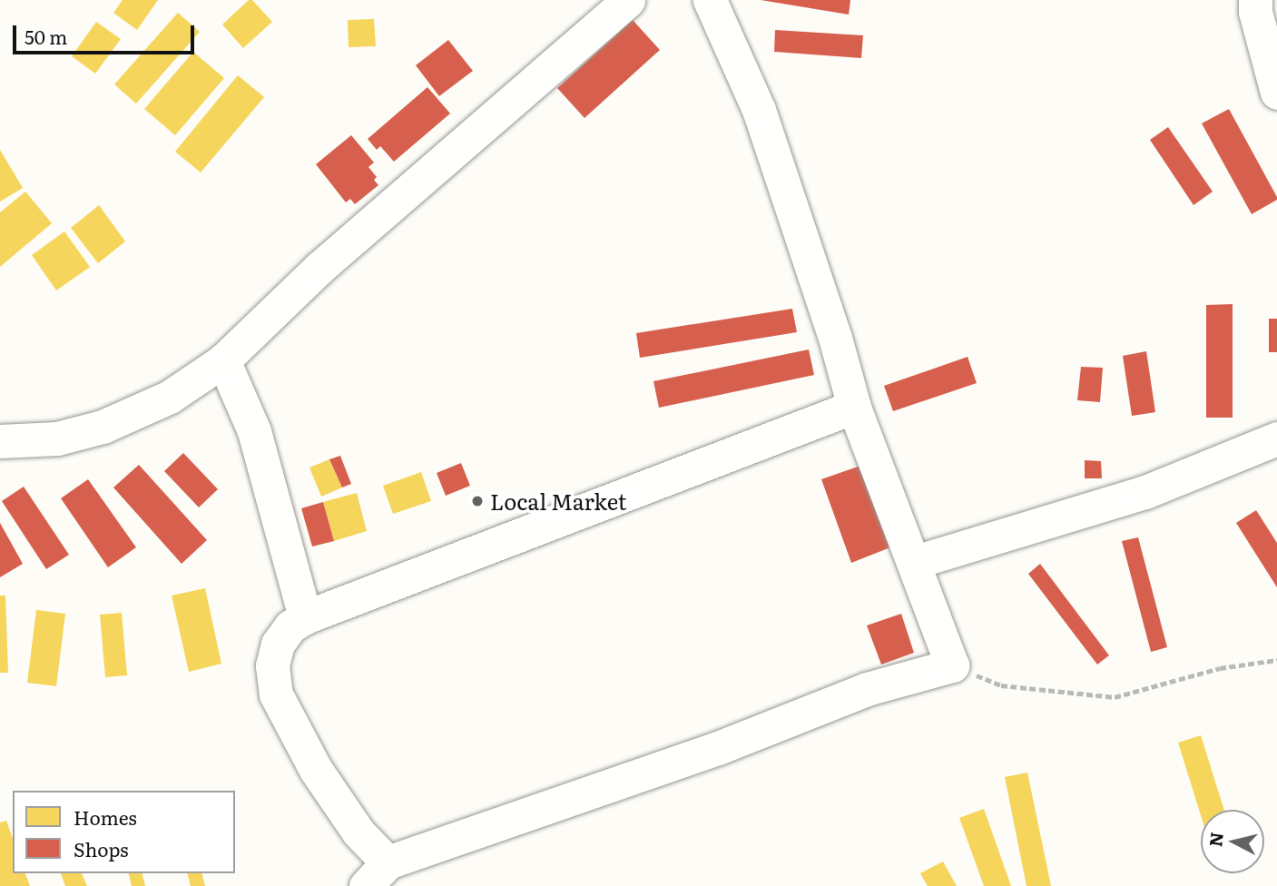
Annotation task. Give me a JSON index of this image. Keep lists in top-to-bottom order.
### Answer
{
  "places": ["Local Market"],
  "legend": ["Homes", "Shops"],
  "scale_bar": "50 m",
  "north": "left"
}
